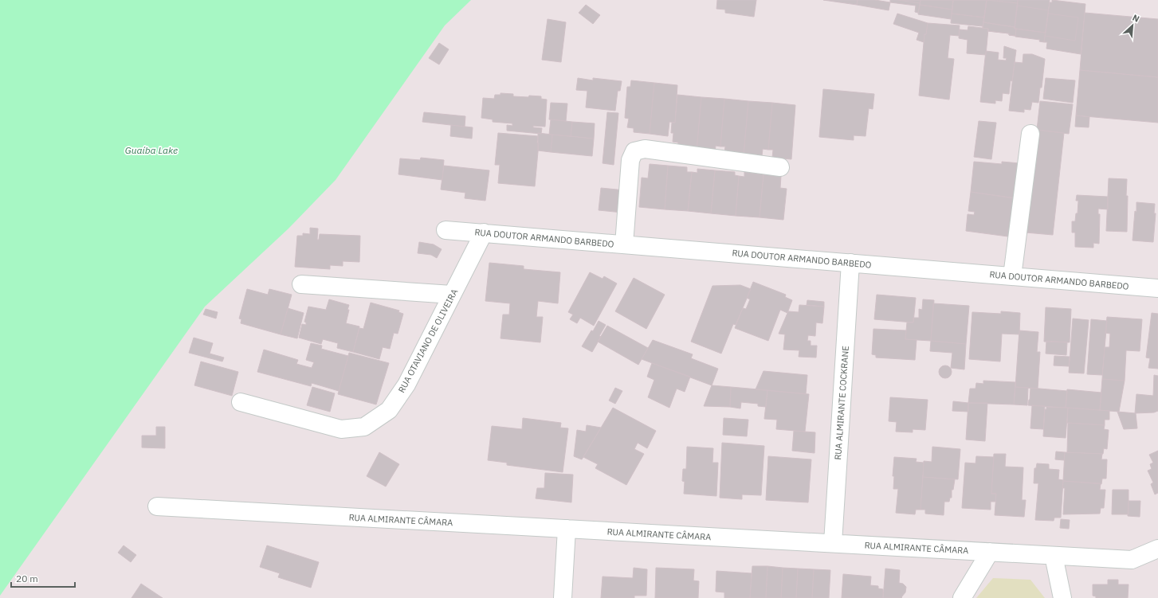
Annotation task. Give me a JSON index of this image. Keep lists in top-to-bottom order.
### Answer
{
  "streets": {
    "street": [
      "RUA DOUTOR ARMANDO BARBEDO",
      "RUA OTAVIANO DE OLIVEIRA",
      "RUA ALMIRANTE COCKRANE",
      "RUA ALMIRANTE CÂMARA"
    ]
  },
  "crossings": [
    ["RUA DOUTOR ARMANDO BARBEDO", "RUA OTAVIANO DE OLIVEIRA"],
    ["RUA DOUTOR ARMANDO BARBEDO", "RUA ALMIRANTE COCKRANE"],
    ["RUA ALMIRANTE COCKRANE", "RUA ALMIRANTE CÂMARA"]
  ],
  "water": ["Guaíba Lake"],
  "scale_bar": "20 m",
  "north": "top right"
}
